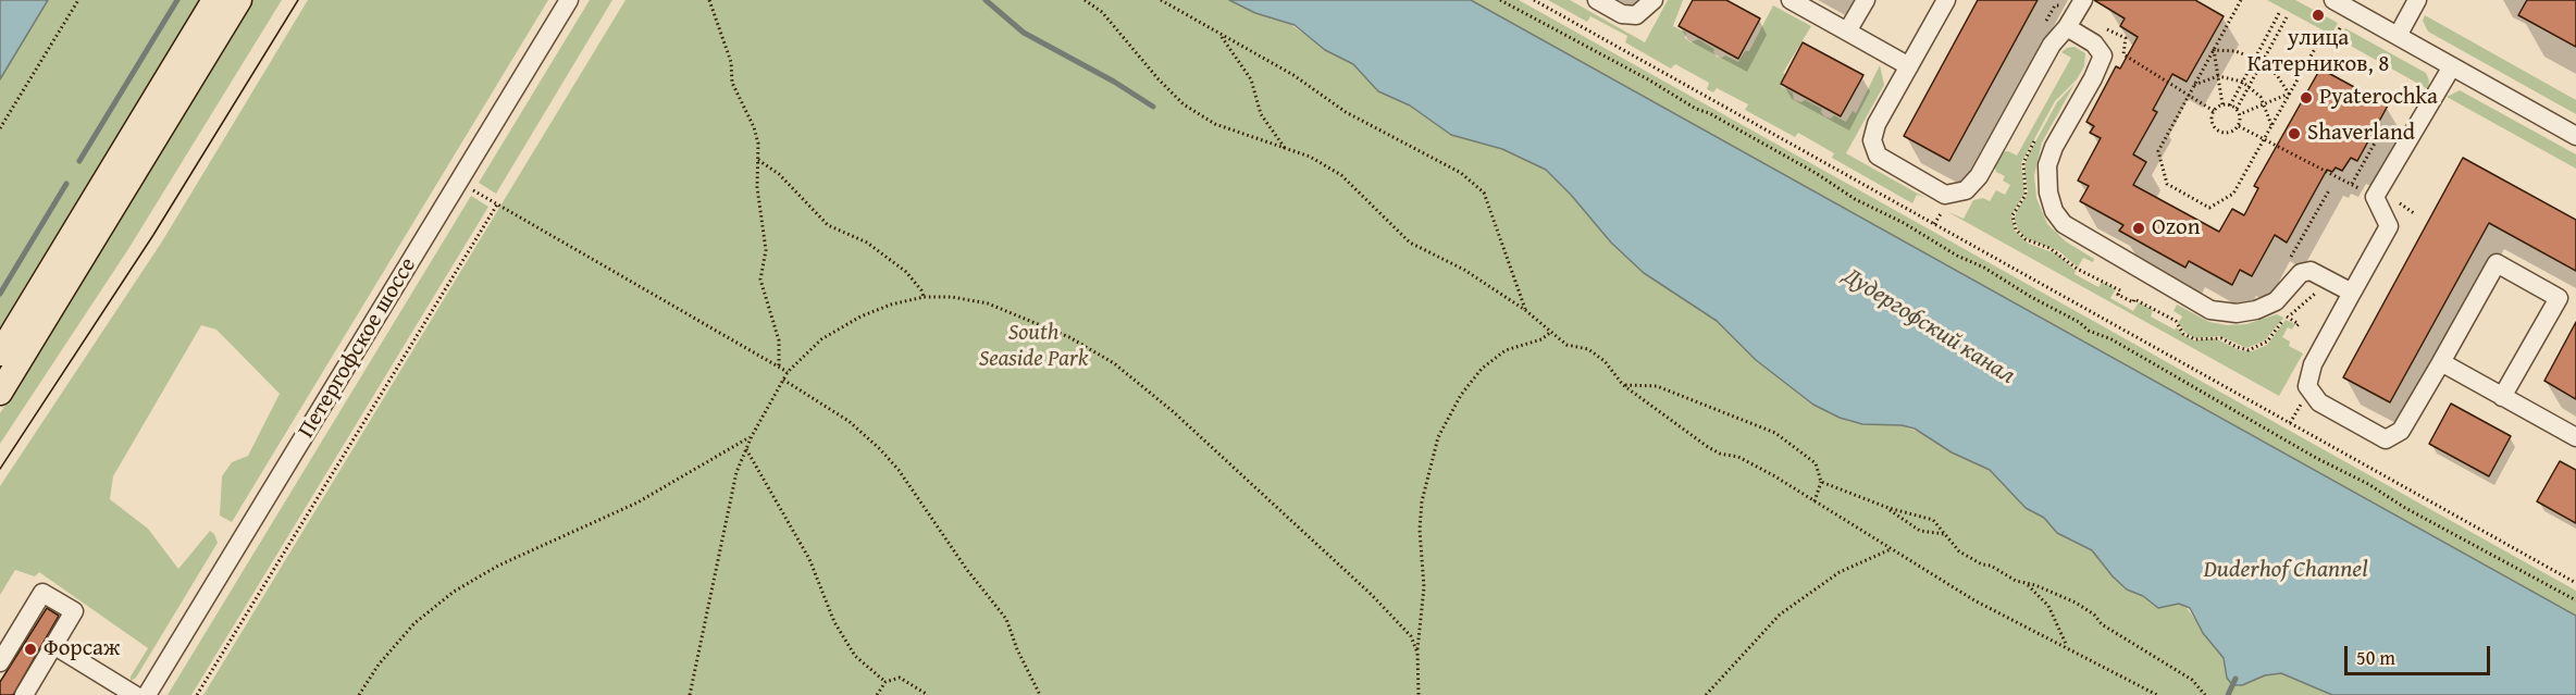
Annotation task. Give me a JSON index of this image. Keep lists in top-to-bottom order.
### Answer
{
  "streets": {
    "street": ["Петергофское шоссе"]
  },
  "water": ["Дудергофский канал", "Duderhof Channel"],
  "parks": ["South Seaside Park"],
  "places": [
    "улица Катерников, 8",
    "Pyaterochka",
    "Shaverland",
    "Ozon",
    "Форсаж"
  ],
  "scale_bar": "50 m"
}
